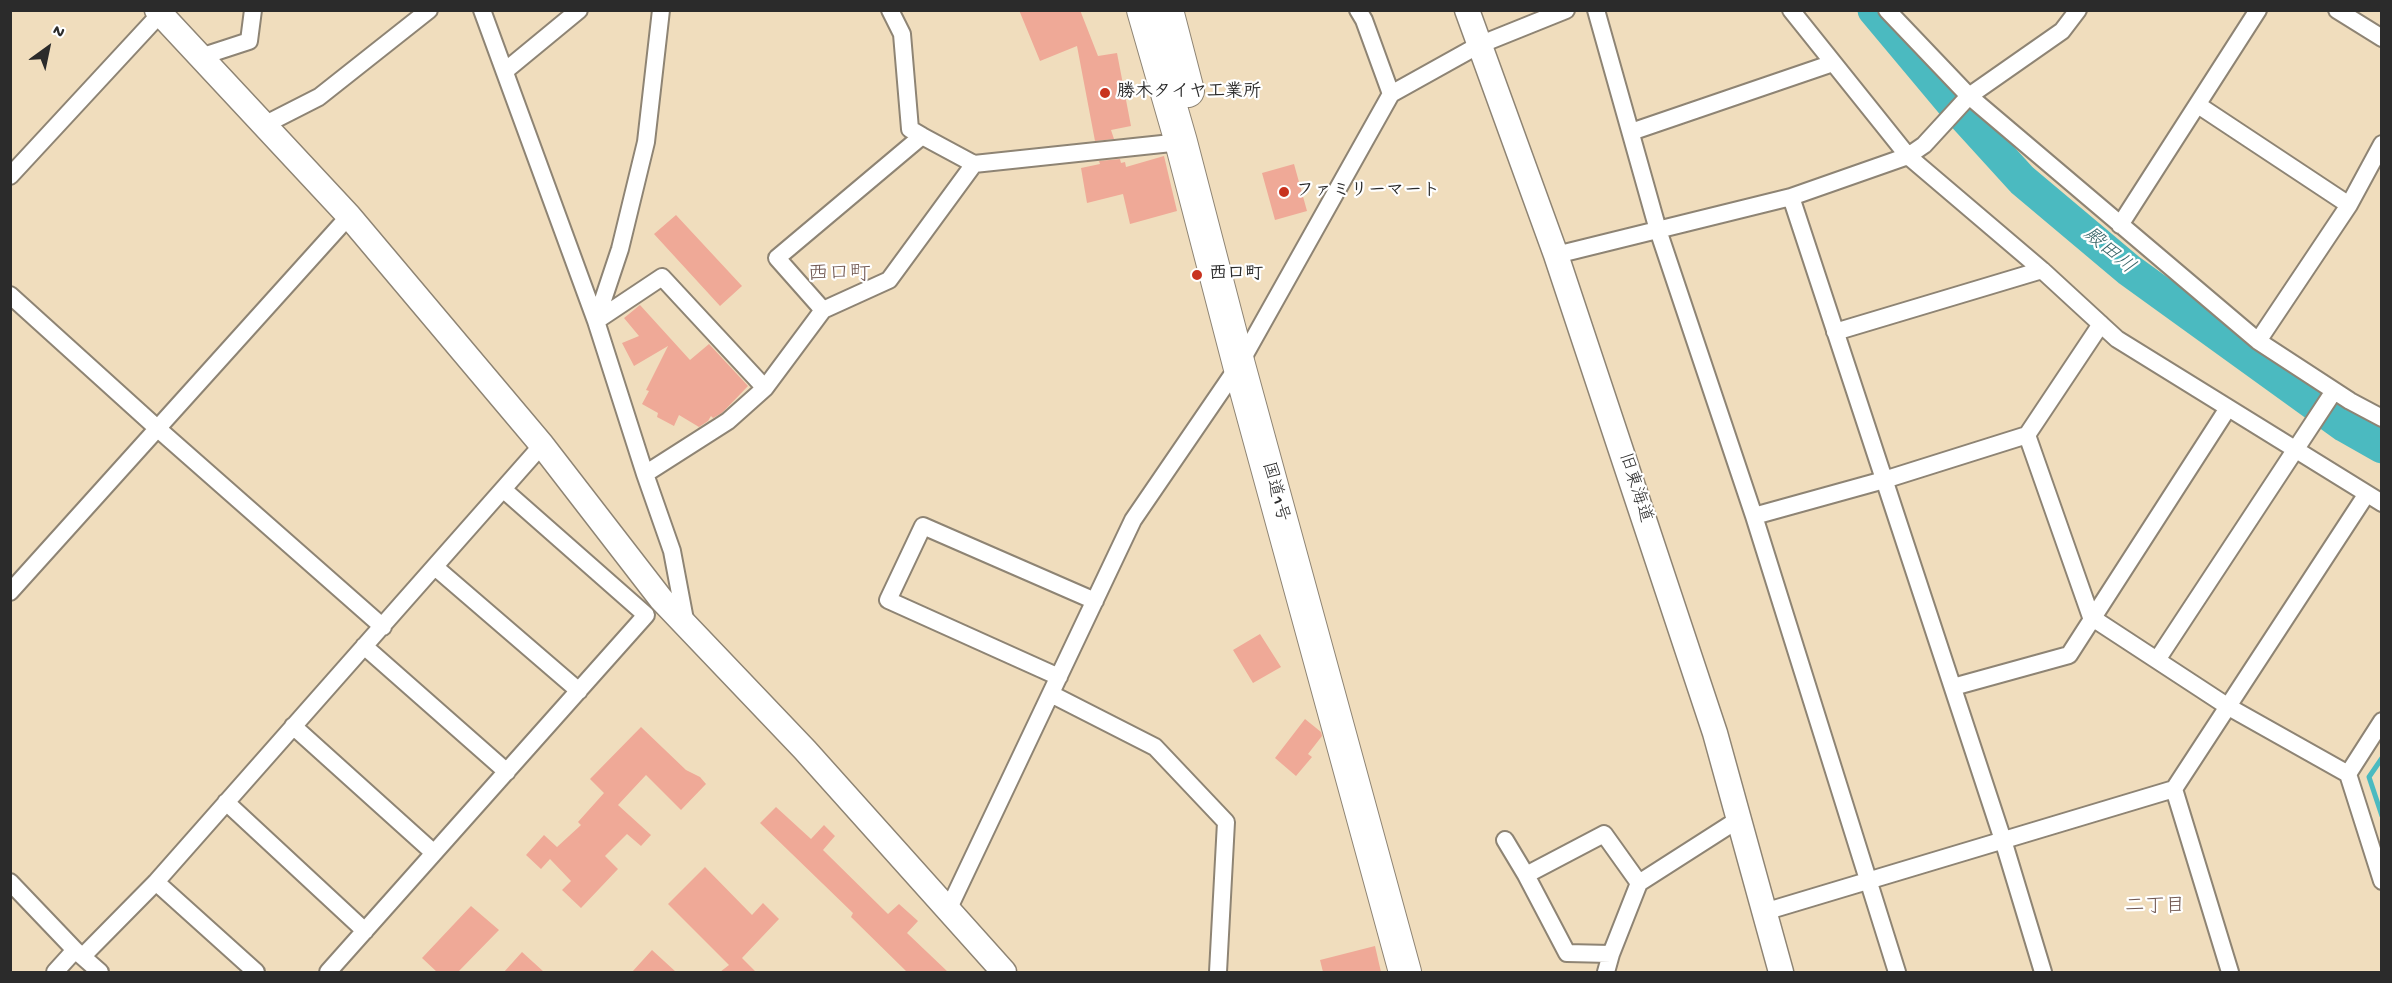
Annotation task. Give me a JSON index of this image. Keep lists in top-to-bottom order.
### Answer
{
  "streets": {
    "highway": ["国道1号"],
    "street": ["旧東海道"]
  },
  "districts": ["西口町", "二丁目"],
  "water": ["殿田川"],
  "places": ["勝木タイヤ工業所", "ファミリーマート", "西口町"],
  "north": "top right"
}
